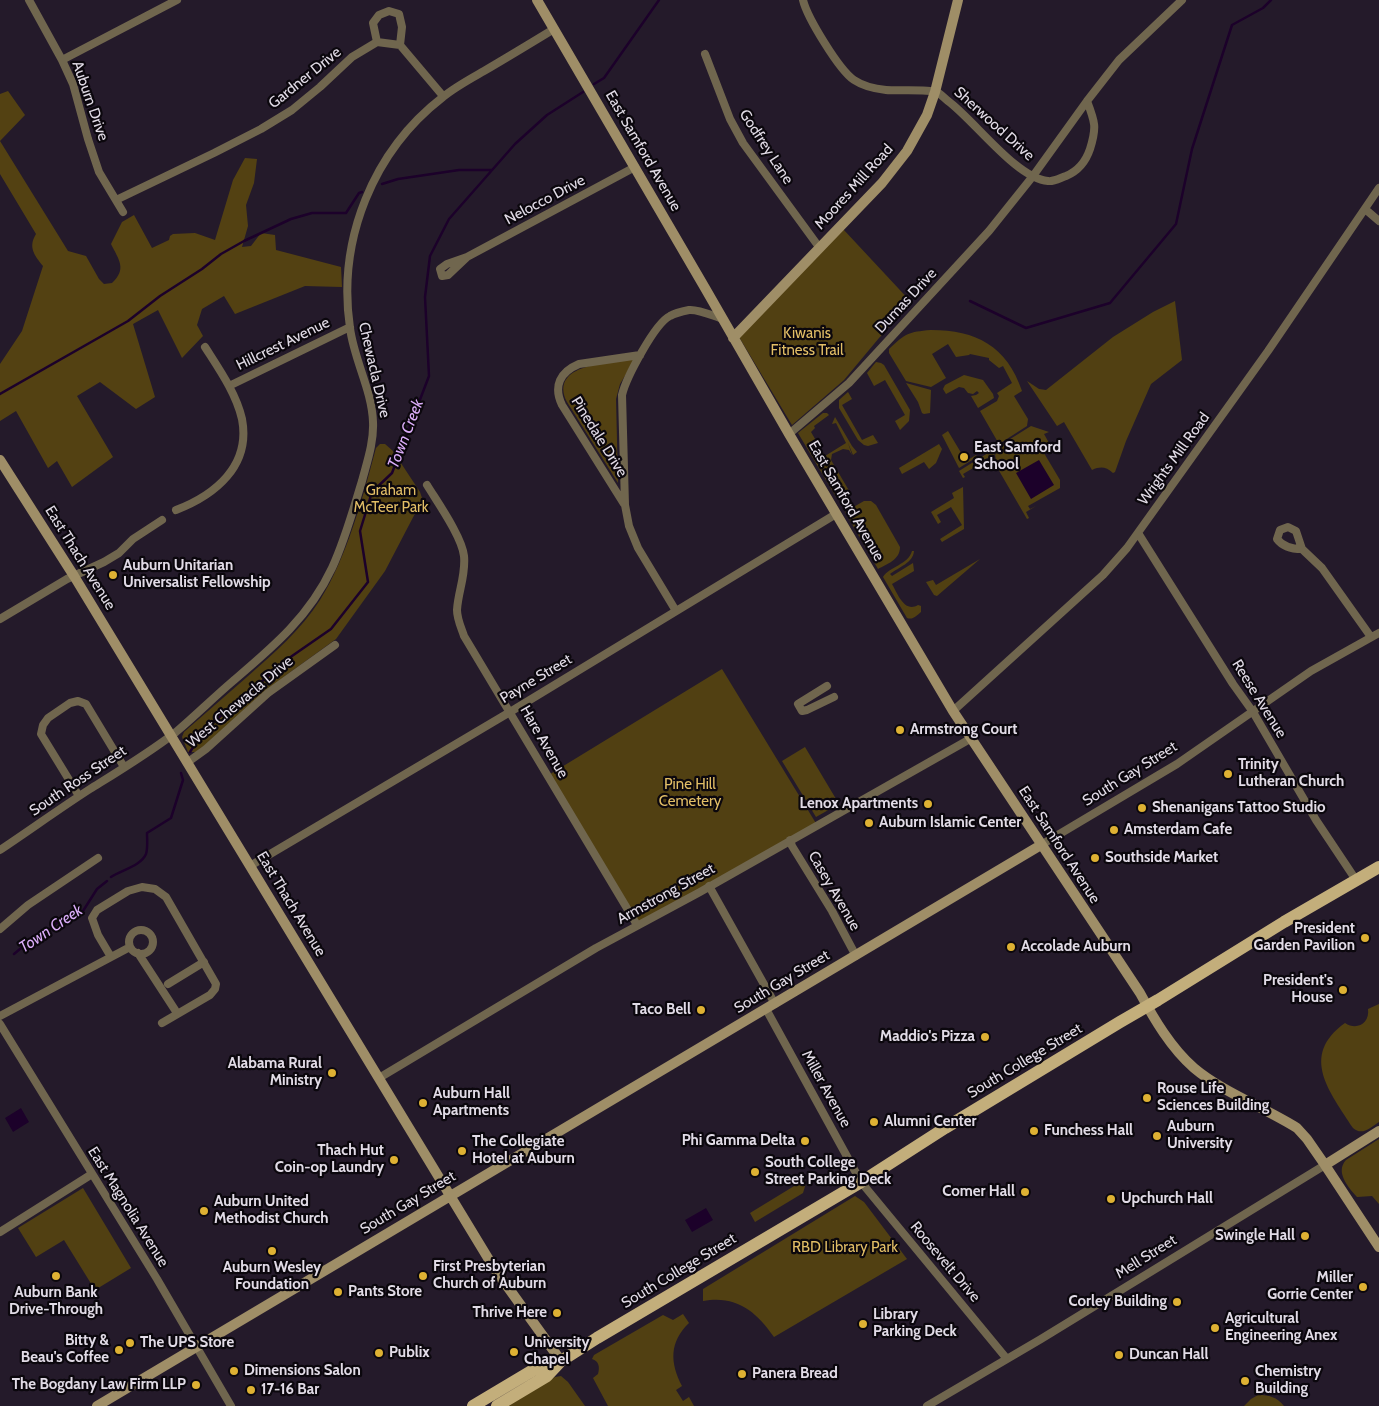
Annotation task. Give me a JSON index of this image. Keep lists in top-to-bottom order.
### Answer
{
  "streets": {
    "main road": ["South College Street"],
    "street": [
      "Gardner Drive",
      "Auburn Drive",
      "Sherwood Drive",
      "Godfrey Lane",
      "East Samford Avenue",
      "Moores Mill Road",
      "Nelocco Drive",
      "Dumas Drive",
      "Hillcrest Avenue",
      "Chewacla Drive",
      "Pinedale Drive",
      "Wrights Mill Road",
      "East Thach Avenue",
      "Payne Street",
      "Reese Avenue",
      "West Chewacla Drive",
      "Hare Avenue",
      "South Gay Street",
      "South Ross Street",
      "Casey Avenue",
      "Armstrong Street",
      "Miller Avenue",
      "East Magnolia Avenue",
      "Mell Street",
      "Roosevelt Drive"
    ]
  },
  "crossings": [
    ["Gardner Drive", "Auburn Drive"],
    ["Sherwood Drive", "Moores Mill Road"],
    ["Sherwood Drive", "Dumas Drive"],
    ["Godfrey Lane", "Moores Mill Road"],
    ["East Samford Avenue", "Moores Mill Road"],
    ["East Samford Avenue", "Nelocco Drive"],
    ["East Samford Avenue", "Dumas Drive"],
    ["East Samford Avenue", "Chewacla Drive"],
    ["East Samford Avenue", "Pinedale Drive"],
    ["East Samford Avenue", "Wrights Mill Road"],
    ["East Samford Avenue", "Payne Street"],
    ["East Samford Avenue", "South Gay Street"],
    ["East Samford Avenue", "Armstrong Street"],
    ["East Samford Avenue", "South College Street"],
    ["East Samford Avenue", "Mell Street"],
    ["Hillcrest Avenue", "Chewacla Drive"],
    ["Chewacla Drive", "East Thach Avenue"],
    ["Chewacla Drive", "South Ross Street"],
    ["Pinedale Drive", "Payne Street"],
    ["Wrights Mill Road", "Reese Avenue"],
    ["East Thach Avenue", "Payne Street"],
    ["East Thach Avenue", "West Chewacla Drive"],
    ["East Thach Avenue", "South Gay Street"],
    ["East Thach Avenue", "South Ross Street"],
    ["East Thach Avenue", "Armstrong Street"],
    ["East Thach Avenue", "South College Street"],
    ["Payne Street", "Hare Avenue"],
    ["Reese Avenue", "South Gay Street"],
    ["Reese Avenue", "South College Street"],
    ["Hare Avenue", "Armstrong Street"],
    ["South Gay Street", "Casey Avenue"],
    ["South Gay Street", "Miller Avenue"],
    ["South Gay Street", "East Magnolia Avenue"],
    ["Casey Avenue", "Armstrong Street"],
    ["Armstrong Street", "Miller Avenue"],
    ["South College Street", "Miller Avenue"],
    ["South College Street", "Roosevelt Drive"],
    ["Miller Avenue", "Roosevelt Drive"],
    ["Mell Street", "Roosevelt Drive"]
  ],
  "water": ["Town Creek"],
  "parks": [
    "Kiwanis Fitness Trail",
    "Graham McTeer Park",
    "Pine Hill Cemetery",
    "RBD Library Park"
  ],
  "places": [
    "East Samford School",
    "Auburn Unitarian Universalist Fellowship",
    "Armstrong Court",
    "Trinity Lutheran Church",
    "Lenox Apartments",
    "Shenanigans Tattoo Studio",
    "Auburn Islamic Center",
    "Amsterdam Cafe",
    "Southside Market",
    "President Garden Pavilion",
    "Accolade Auburn",
    "President's House",
    "Taco Bell",
    "Maddio's Pizza",
    "Alabama Rural Ministry",
    "Rouse Life Sciences Building",
    "Auburn Hall Apartments",
    "Alumni Center",
    "Funchess Hall",
    "Auburn University",
    "Phi Gamma Delta",
    "The Collegiate Hotel at Auburn",
    "Thach Hut Coin-op Laundry",
    "South College Street Parking Deck",
    "Comer Hall",
    "Upchurch Hall",
    "Auburn United Methodist Church",
    "Swingle Hall",
    "Auburn Wesley Foundation",
    "Auburn Bank Drive-Through",
    "First Presbyterian Church of Auburn",
    "Miller Gorrie Center",
    "Pants Store",
    "Corley Building",
    "Thrive Here",
    "Library Parking Deck",
    "Agricultural Engineering Anex",
    "The UPS Store",
    "Bitty & Beau's Coffee",
    "University Chapel",
    "Publix",
    "Duncan Hall",
    "Dimensions Salon",
    "Panera Bread",
    "Chemistry Building",
    "The Bogdany Law Firm LLP",
    "17-16 Bar"
  ]
}
